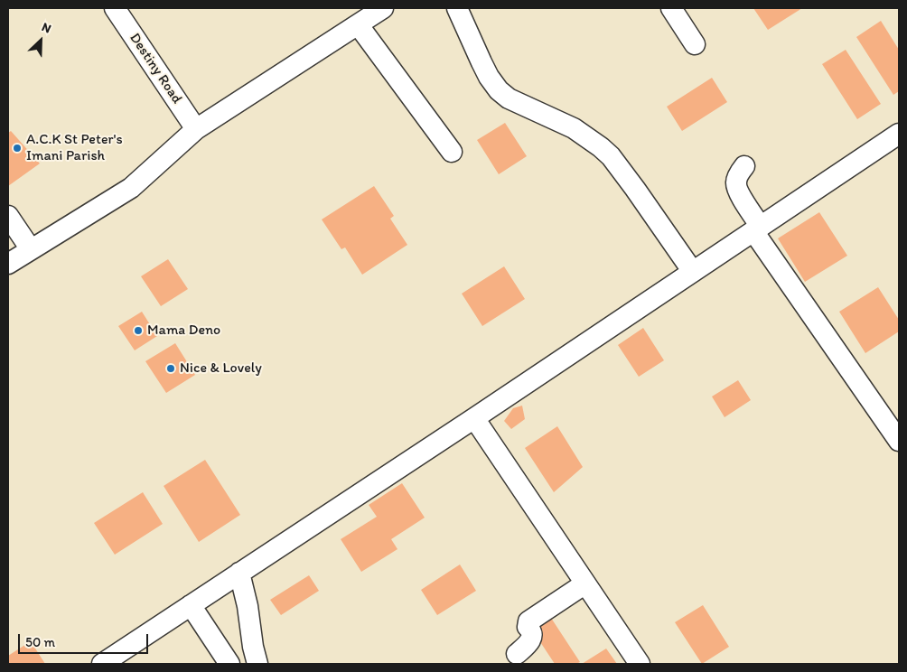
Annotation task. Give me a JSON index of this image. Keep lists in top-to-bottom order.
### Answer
{
  "streets": {
    "street": ["Destiny Road"]
  },
  "places": ["A.C.K St Peter's Imani Parish", "Mama Deno", "Nice & Lovely"],
  "scale_bar": "50 m",
  "north": "top right"
}
